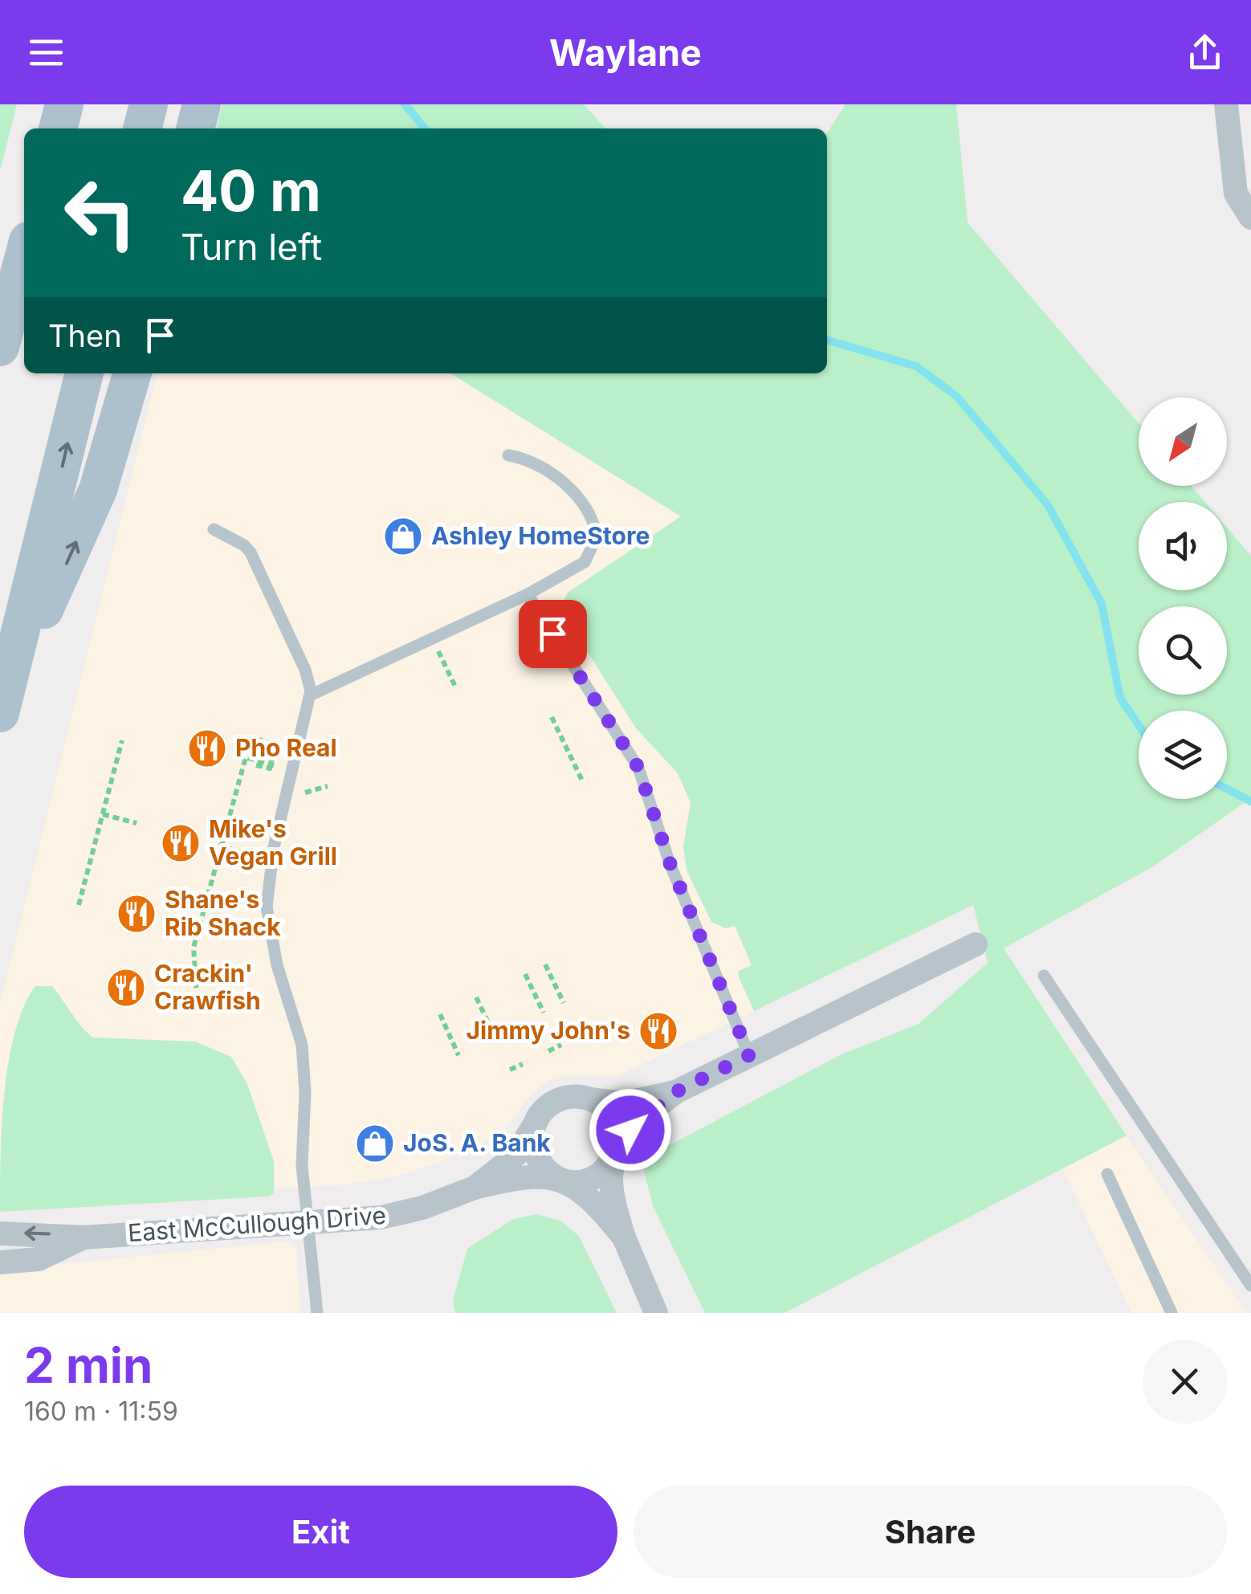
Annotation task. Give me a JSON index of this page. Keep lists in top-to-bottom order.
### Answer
{
  "streets": {
    "street": ["East McCullough Drive"]
  },
  "places": {
    "shop": ["Ashley HomeStore", "JoS. A. Bank"],
    "restaurant": [
      "Pho Real",
      "Mike's Vegan Grill",
      "Shane's Rib Shack",
      "Crackin' Crawfish",
      "Jimmy John's"
    ]
  },
  "north": "bottom left",
  "page": {
    "header": "Waylane",
    "turn": ["40 m", "Turn left"],
    "then": "Then",
    "heading": ["2 min", "160 m · 11:59"],
    "buttons": ["Exit", "Share"]
  }
}
